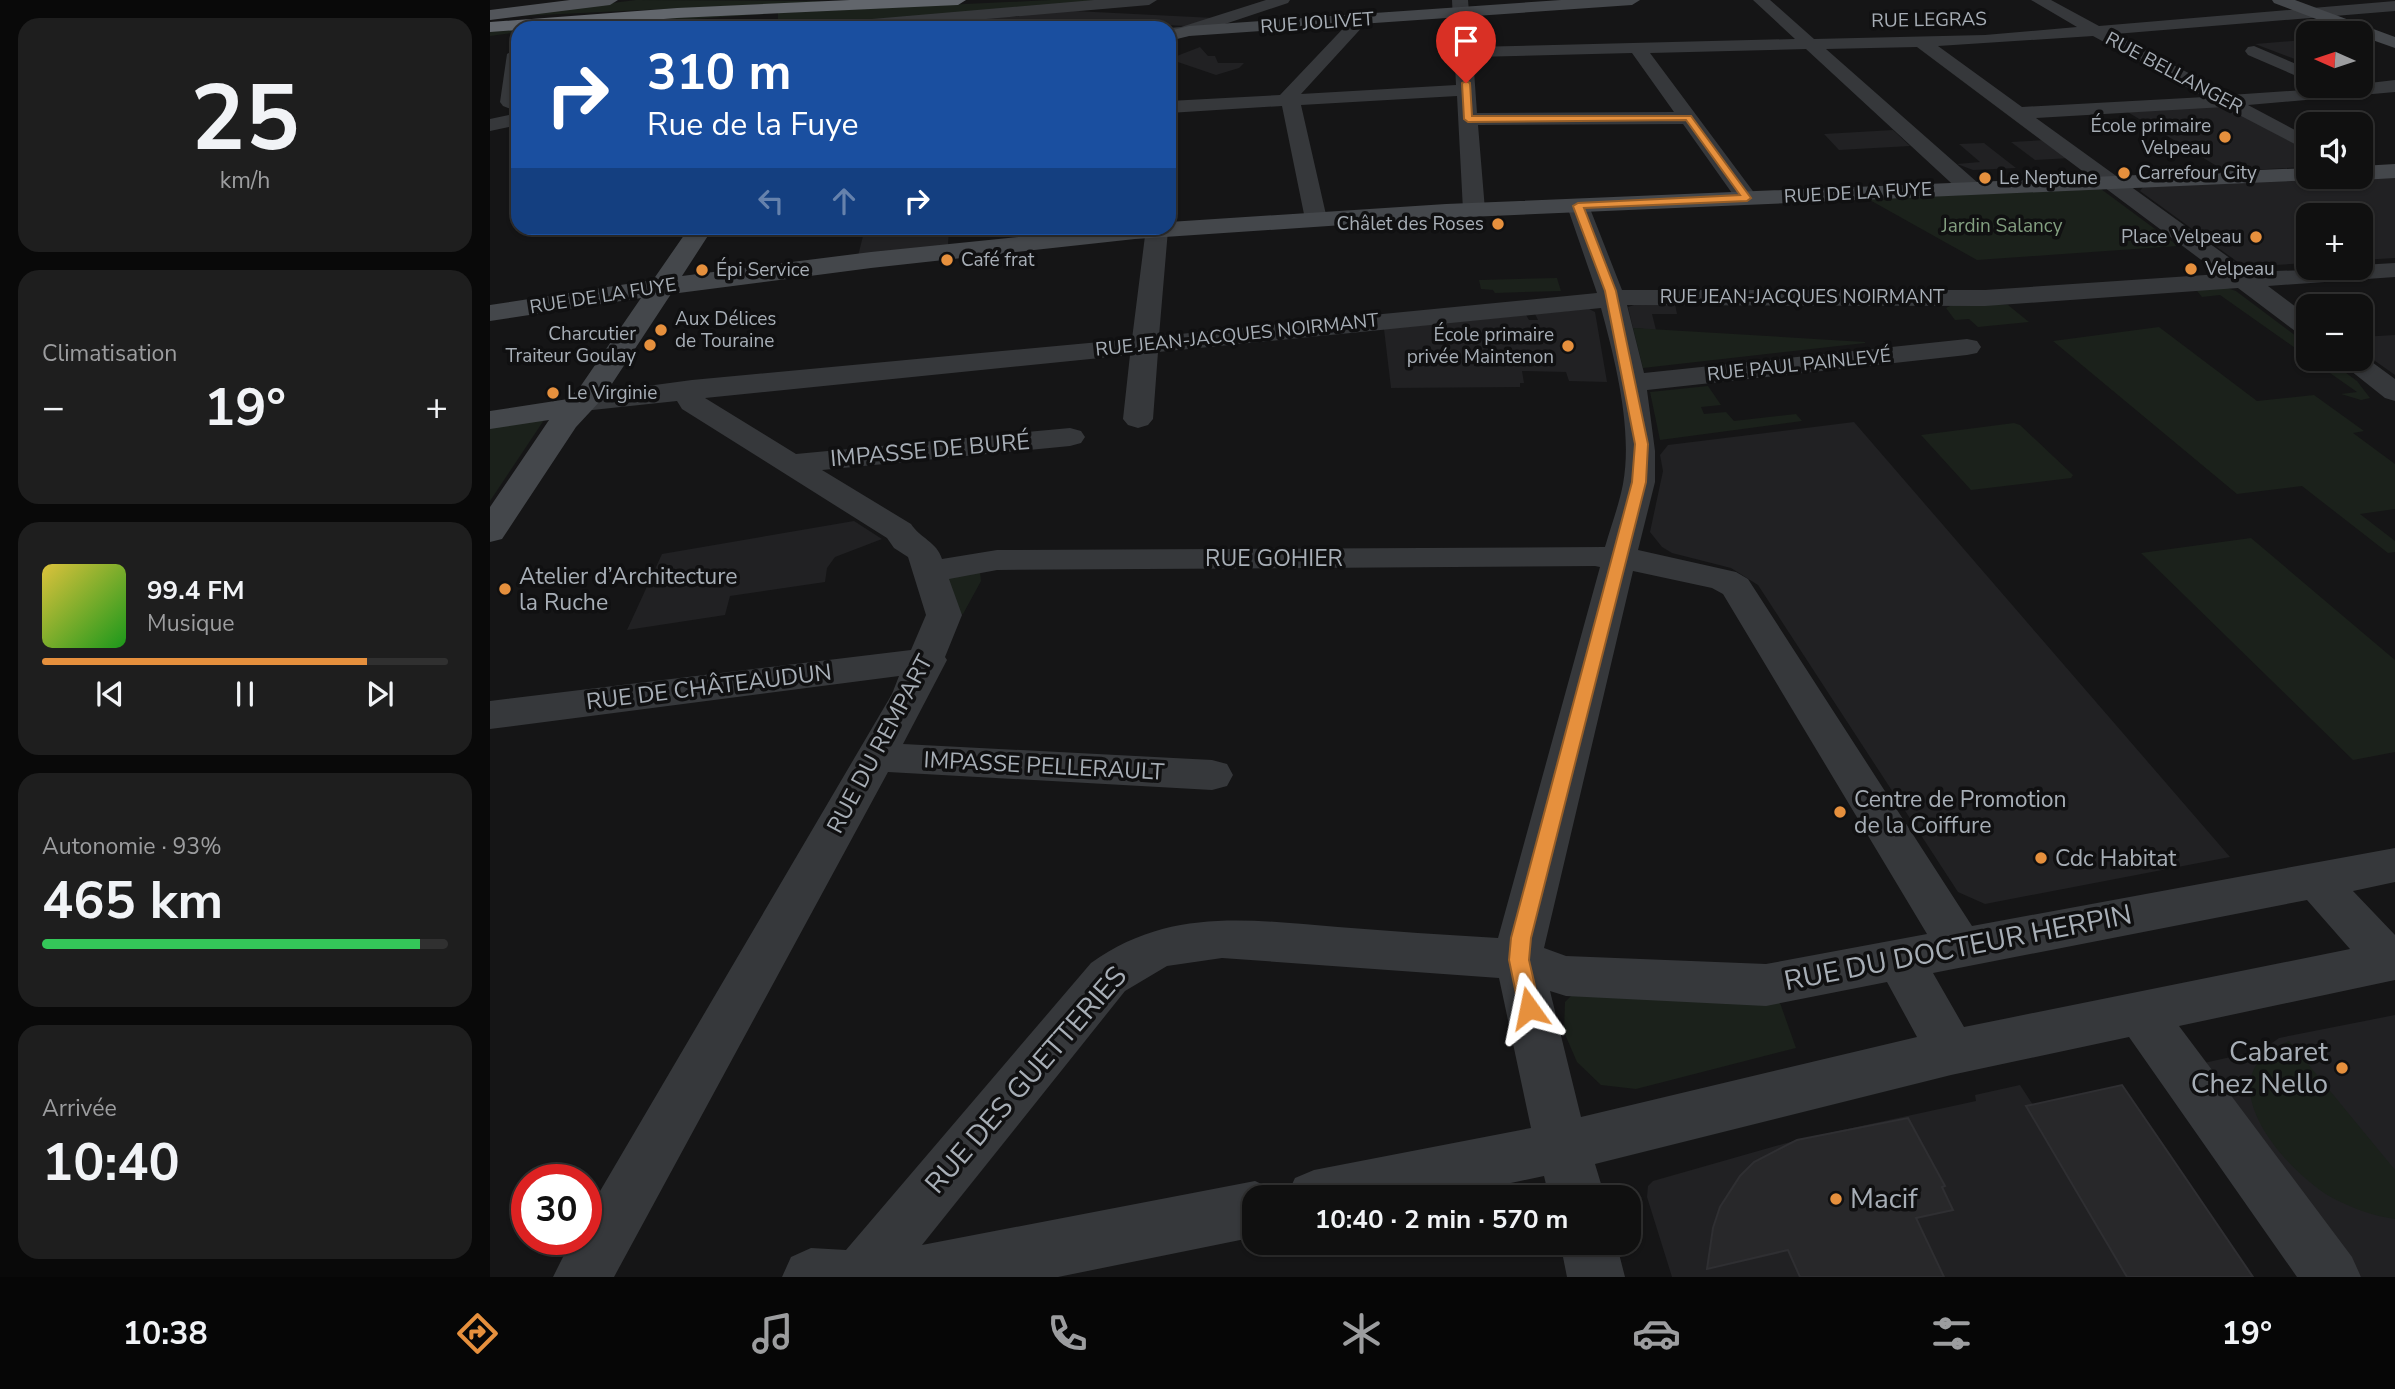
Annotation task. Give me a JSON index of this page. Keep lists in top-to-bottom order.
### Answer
{
  "streets": {
    "street": [
      "RUE LEGRAS",
      "RUE JOLIVET",
      "RUE BELLANGER",
      "RUE DE LA FUYE",
      "RUE JEAN-JACQUES NOIRMANT",
      "RUE PAUL PAINLEVÉ",
      "IMPASSE DE BURÉ",
      "RUE GOHIER",
      "RUE DE CHÂTEAUDUN",
      "RUE DU REMPART",
      "IMPASSE PELLERAULT",
      "RUE DU DOCTEUR HERPIN",
      "RUE DES GUETTERIES"
    ]
  },
  "crossings": [
    ["RUE LEGRAS", "RUE BELLANGER"],
    ["RUE JEAN-JACQUES NOIRMANT", "RUE DU REMPART"],
    ["IMPASSE DE BURÉ", "RUE DU REMPART"],
    ["RUE GOHIER", "RUE DU REMPART"],
    ["RUE GOHIER", "RUE DU DOCTEUR HERPIN"],
    ["RUE DE CHÂTEAUDUN", "RUE DU REMPART"],
    ["RUE DU REMPART", "IMPASSE PELLERAULT"],
    ["RUE DU DOCTEUR HERPIN", "RUE DES GUETTERIES"]
  ],
  "parks": ["Jardin Salancy"],
  "places": [
    "École primaire Velpeau",
    "Carrefour City",
    "Le Neptune",
    "Châlet des Roses",
    "Place Velpeau",
    "Café frat",
    "Velpeau",
    "Épi Service",
    "Aux Délices de Touraine",
    "Charcutier Traiteur Goulay",
    "École primaire privée Maintenon",
    "Le Virginie",
    "Atelier d’Architecture la Ruche",
    "Centre de Promotion de la Coiffure",
    "Cdc Habitat",
    "Cabaret Chez Nello",
    "Macif"
  ],
  "north": "left",
  "page": {
    "tile": [
      ["25", "km/h"],
      "Climatisation",
      ["Autonomie · 93%", "465 km"],
      ["Arrivée", "10:40"]
    ],
    "map_buttons": ["+", "−"],
    "turn": ["310 m", "Rue de la Fuye"],
    "heat": ["−", "19°", "+"],
    "song": ["99.4 FM", "Musique"],
    "limit": "30",
    "trip": "10:40 · 2 min · 570 m",
    "tabs": ["10:38", "19°"]
  }
}
